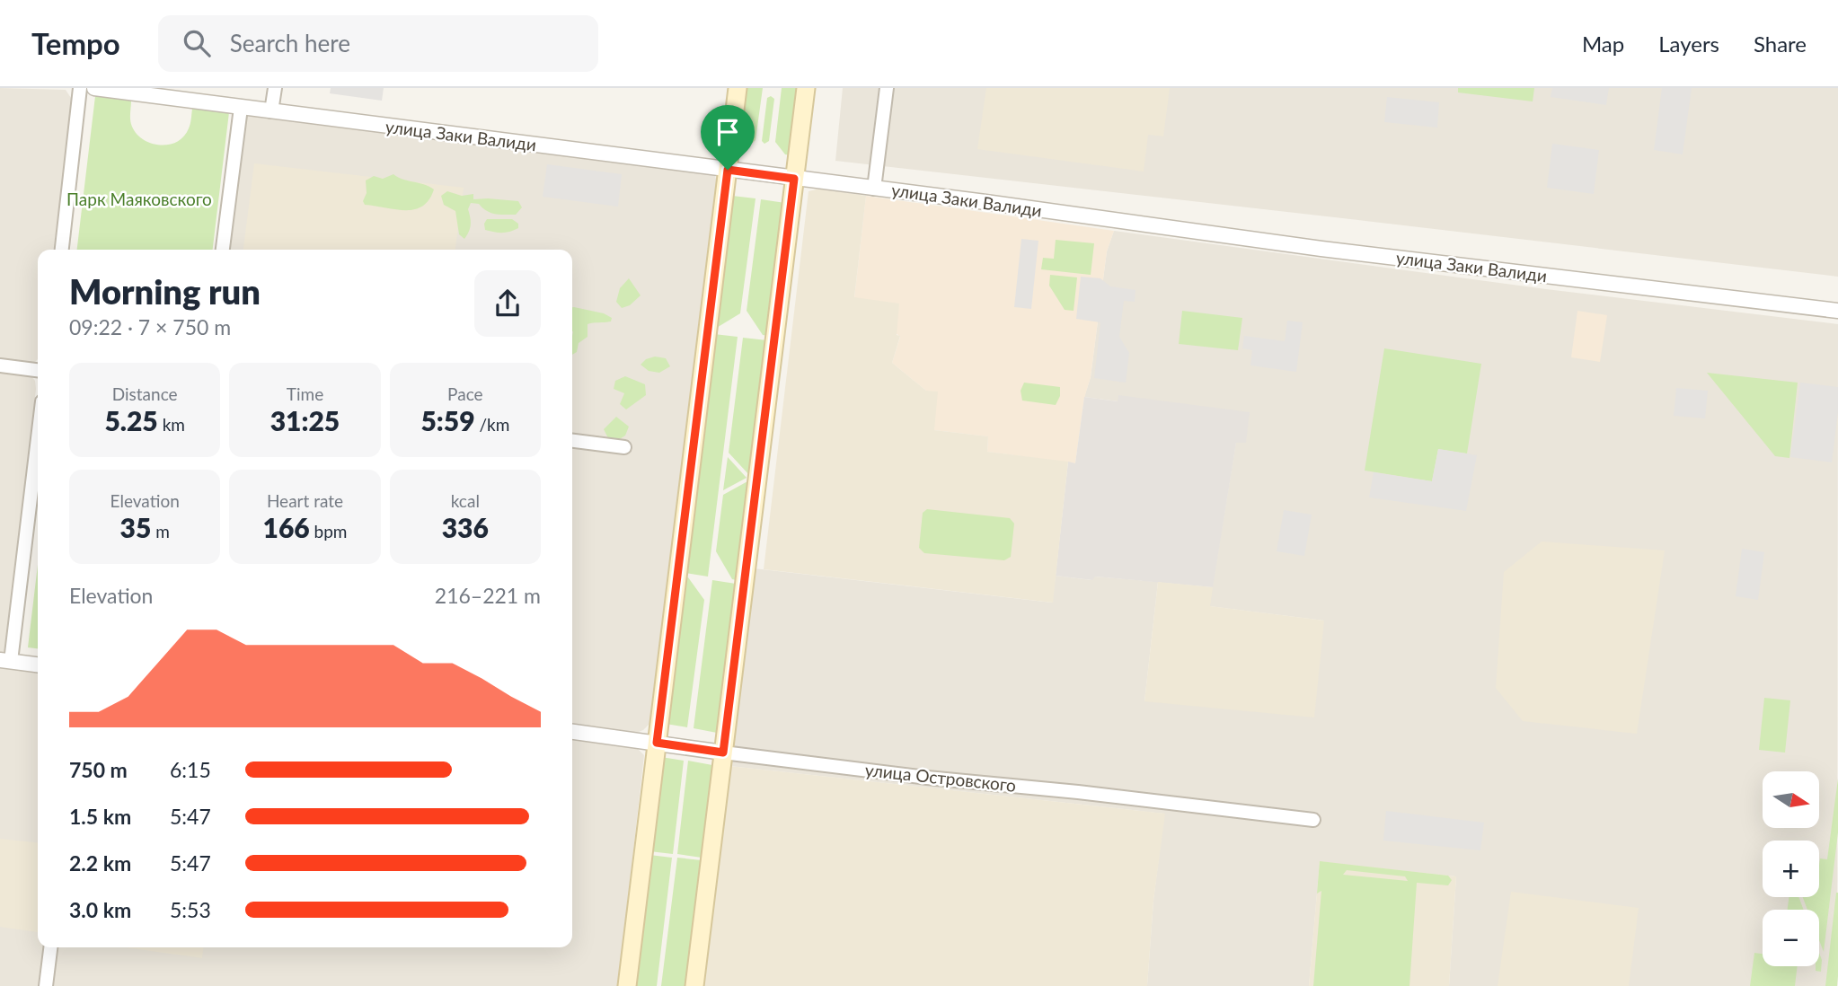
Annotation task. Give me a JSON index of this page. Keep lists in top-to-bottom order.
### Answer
{
  "streets": {
    "street": ["улица Заки Валиди", "улица Островского"]
  },
  "parks": ["Парк Маяковского"],
  "north": "right",
  "page": {
    "header": "Tempo",
    "search": "Search here",
    "nav": ["Map", "Layers", "Share"],
    "heading": ["Morning run", "09:22 · 7 × 750 m"],
    "stats": [
      ["Distance", "5.25 km"],
      ["Time", "31:25"],
      ["Pace", "5:59 /km"],
      ["Elevation", "35 m"],
      ["Heart rate", "166 bpm"],
      ["kcal", "336"]
    ],
    "chart": ["Elevation", "216–221 m"],
    "list": [
      {
        "name": "750 m",
        "note": "6:15"
      },
      {
        "name": "1.5 km",
        "note": "5:47"
      },
      {
        "name": "2.2 km",
        "note": "5:47"
      },
      {
        "name": "3.0 km",
        "note": "5:53"
      }
    ],
    "map_buttons": ["+", "−"]
  }
}
